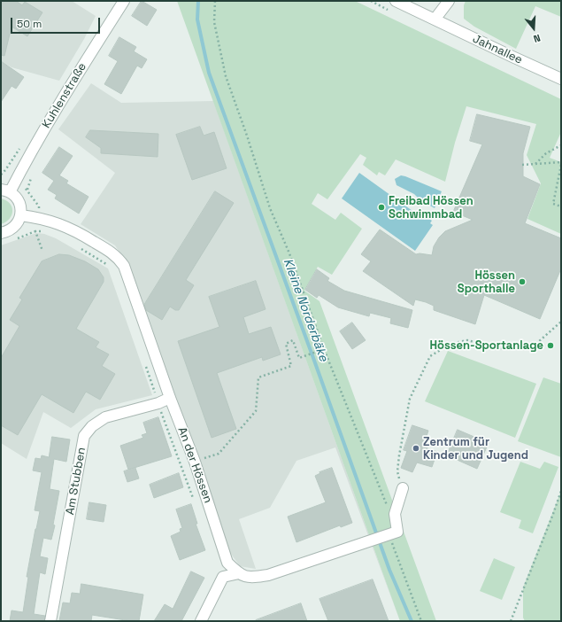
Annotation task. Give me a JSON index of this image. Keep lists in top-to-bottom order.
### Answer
{
  "streets": {
    "street": [
      "Jahnallee",
      "Kuhlenstraße",
      "An der Hössen",
      "Am Stubben"
    ]
  },
  "crossings": [
    ["An der Hössen", "Am Stubben"]
  ],
  "water": ["Kleine Norderbäke"],
  "places": [
    "Freibad Hössen Schwimmbad",
    "Hössen Sporthalle",
    "Hössen-Sportanlage",
    "Zentrum für Kinder und Jugend"
  ],
  "scale_bar": "50 m",
  "north": "bottom"
}
